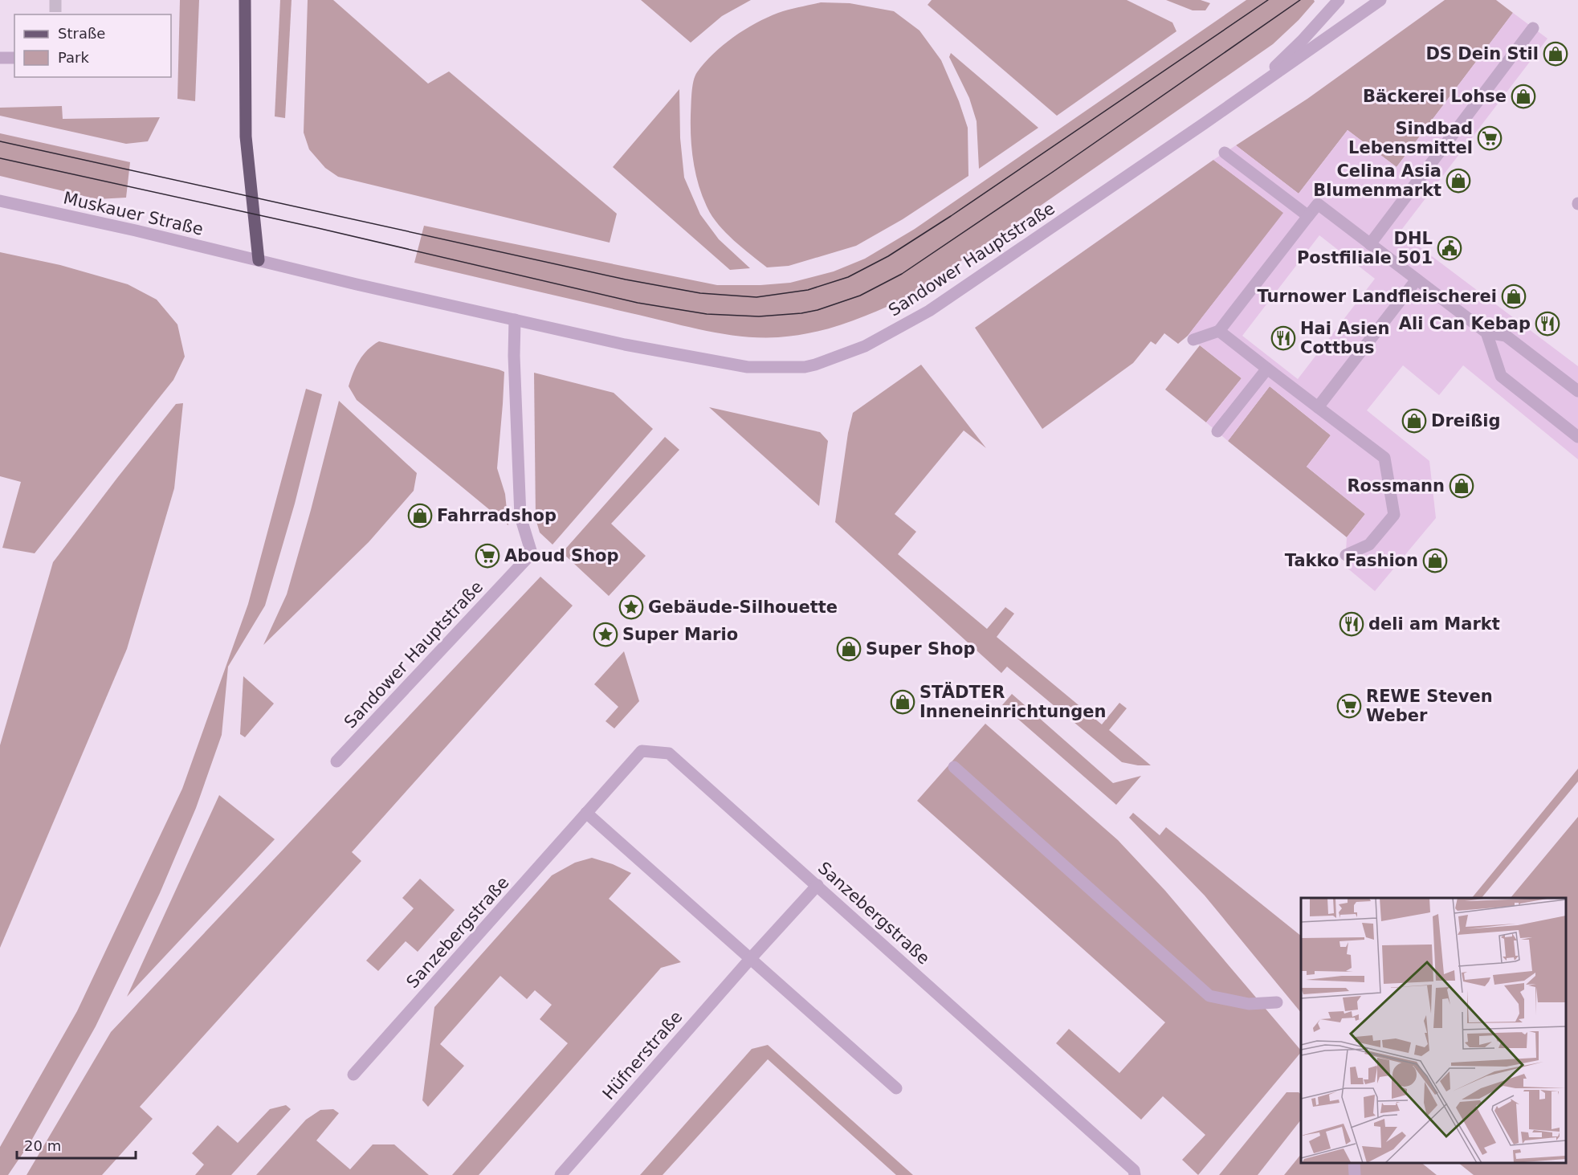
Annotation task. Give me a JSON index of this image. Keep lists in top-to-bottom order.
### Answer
{
  "streets": {
    "street": [
      "Muskauer Straße",
      "Sandower Hauptstraße",
      "Sanzebergstraße",
      "Hüfnerstraße"
    ]
  },
  "crossings": [
    ["Muskauer Straße", "Sandower Hauptstraße"],
    ["Sanzebergstraße", "Hüfnerstraße"]
  ],
  "places": {
    "shop": [
      "DS Dein Stil",
      "Bäckerei Lohse",
      "Celina Asia Blumenmarkt",
      "Turnower Landfleischerei",
      "Dreißig",
      "Rossmann",
      "Fahrradshop",
      "Takko Fashion",
      "Super Shop",
      "STÄDTER Inneneinrichtungen"
    ],
    "supermarket": ["Sindbad Lebensmittel", "Aboud Shop", "REWE Steven Weber"],
    "public building": ["DHL Postfiliale 501"],
    "restaurant": ["Ali Can Kebap", "Hai Asien Cottbus", "deli am Markt"],
    "place": ["Gebäude-Silhouette", "Super Mario"]
  },
  "legend": ["Straße", "Park"],
  "scale_bar": "20 m"
}
